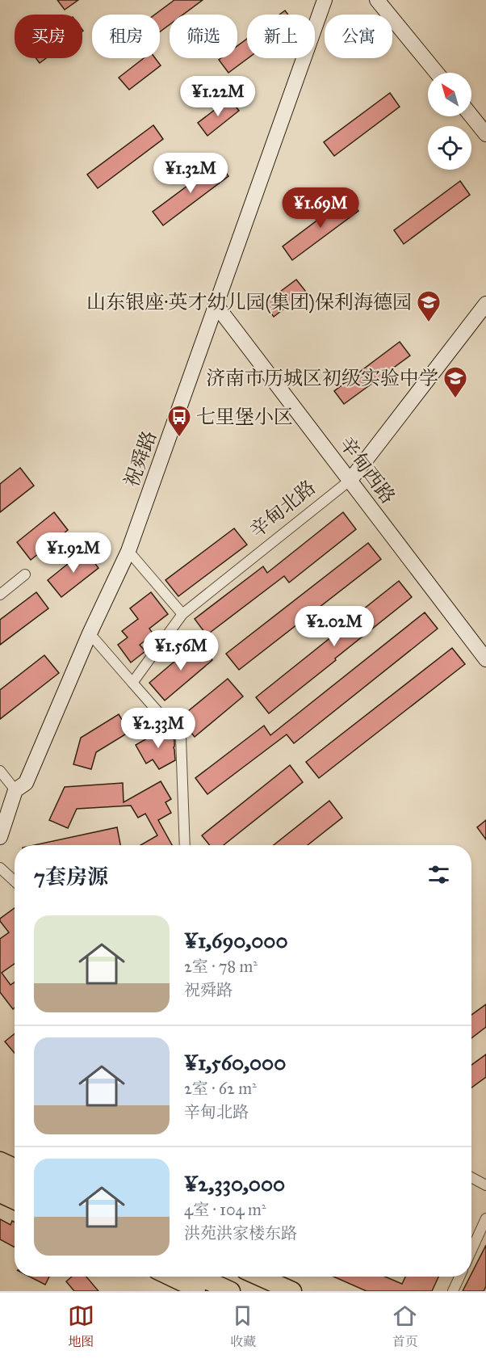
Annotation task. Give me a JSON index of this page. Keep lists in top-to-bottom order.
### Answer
{
  "streets": {
    "main road": ["祝舜路", "辛甸西路", "辛甸北路"]
  },
  "crossings": [
    ["祝舜路", "辛甸西路"],
    ["辛甸西路", "辛甸北路"]
  ],
  "places": {
    "school or university": ["山东银座·英才幼儿园(集团)保利海德园", "济南市历城区初级实验中学"],
    "bus stop": ["七里堡小区"]
  },
  "north": "top left",
  "page": {
    "chip": [
      "买房",
      "租房",
      "筛选",
      "新上",
      "公寓"
    ],
    "price": [
      "¥1.22M",
      "¥1.32M",
      "¥1.69M",
      "¥1.92M",
      "¥2.02M",
      "¥1.56M",
      "¥2.33M"
    ],
    "heading": "7套房源",
    "list": [
      {
        "name": "¥1,690,000",
        "note": "2室 · 78 m² · 祝舜路"
      },
      {
        "name": "¥1,560,000",
        "note": "2室 · 62 m² · 辛甸北路"
      },
      {
        "name": "¥2,330,000",
        "note": "4室 · 104 m² · 洪苑洪家楼东路"
      }
    ],
    "tabs": ["地图", "收藏", "首页"]
  }
}
